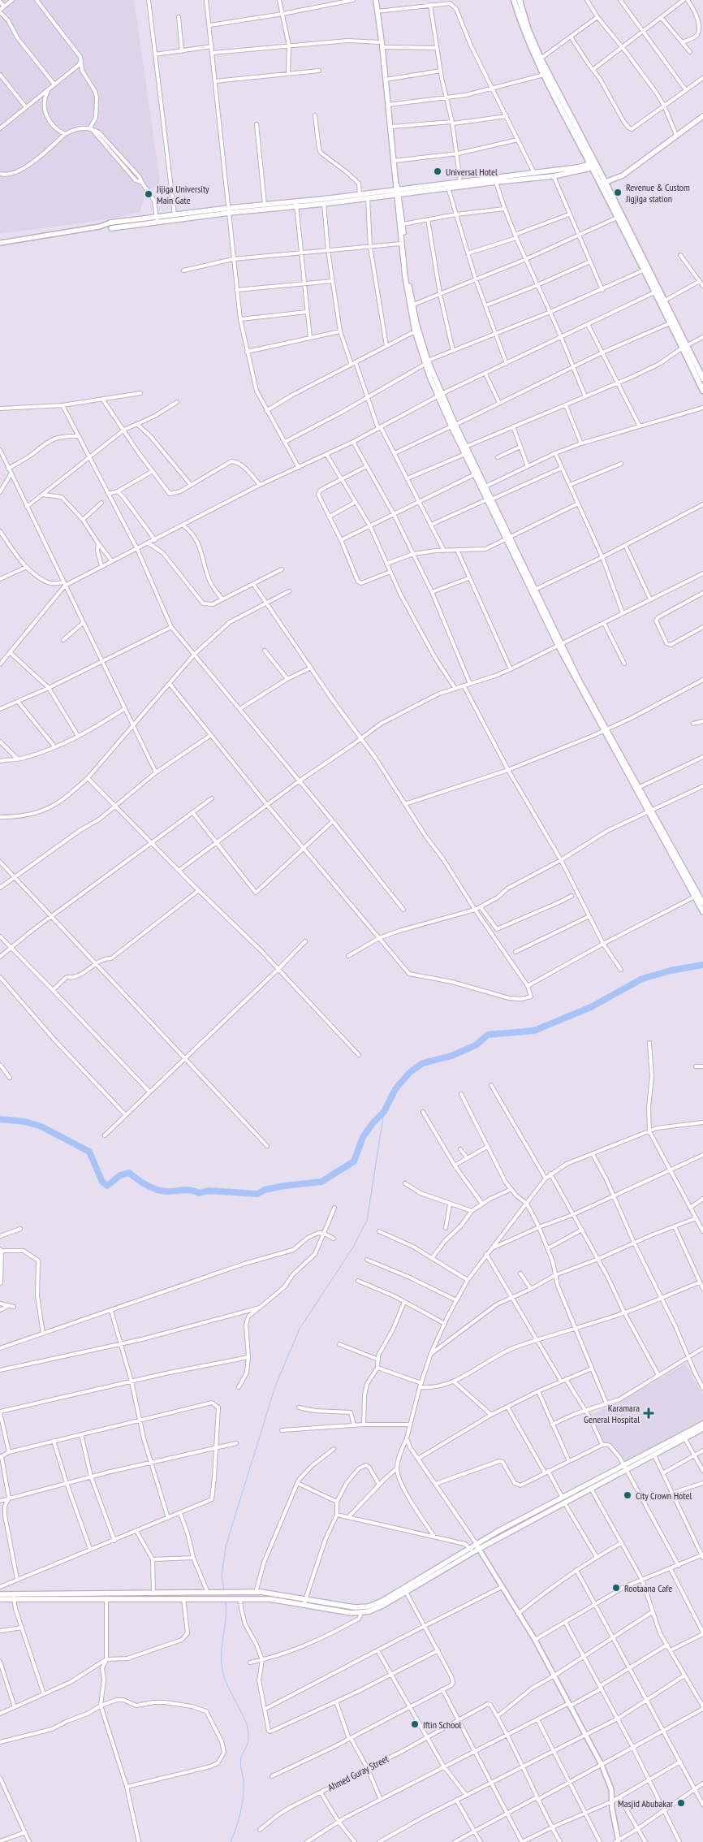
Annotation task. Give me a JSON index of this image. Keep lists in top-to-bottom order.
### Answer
{
  "streets": {
    "street": ["Ahmed Guray Street"]
  },
  "places": {
    "other": [
      "Universal Hotel",
      "Revenue & Custom Jigjiga station",
      "Jijiga University Main Gate",
      "City Crown Hotel",
      "Rootaana Cafe",
      "Iftin School",
      "Masjid Abubakar"
    ],
    "health": ["Karamara General Hospital"]
  }
}
